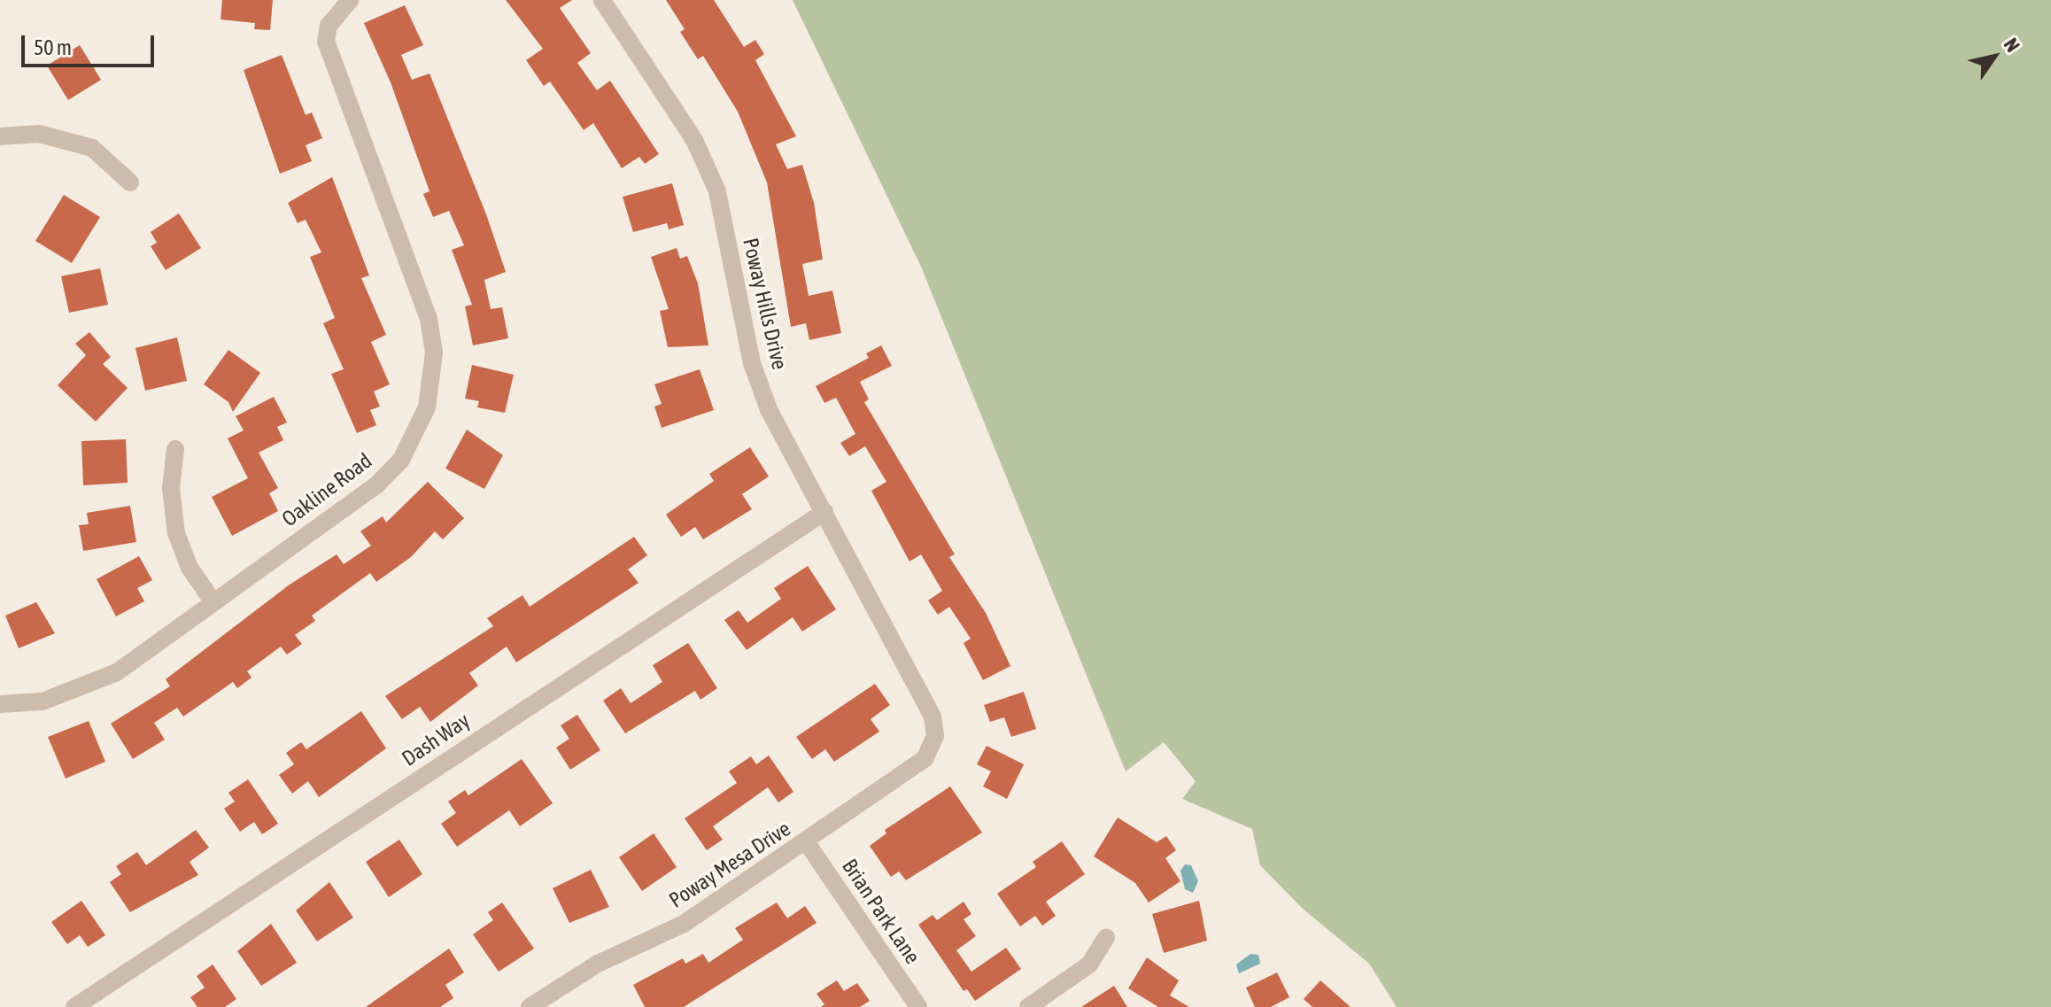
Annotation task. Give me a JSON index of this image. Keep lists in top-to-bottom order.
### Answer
{
  "streets": {
    "street": [
      "Poway Hills Drive",
      "Oakline Road",
      "Dash Way",
      "Poway Mesa Drive",
      "Brian Park Lane"
    ]
  },
  "crossings": [
    ["Poway Hills Drive", "Dash Way"],
    ["Poway Hills Drive", "Poway Mesa Drive"],
    ["Poway Mesa Drive", "Brian Park Lane"]
  ],
  "scale_bar": "50 m",
  "north": "top right"
}
